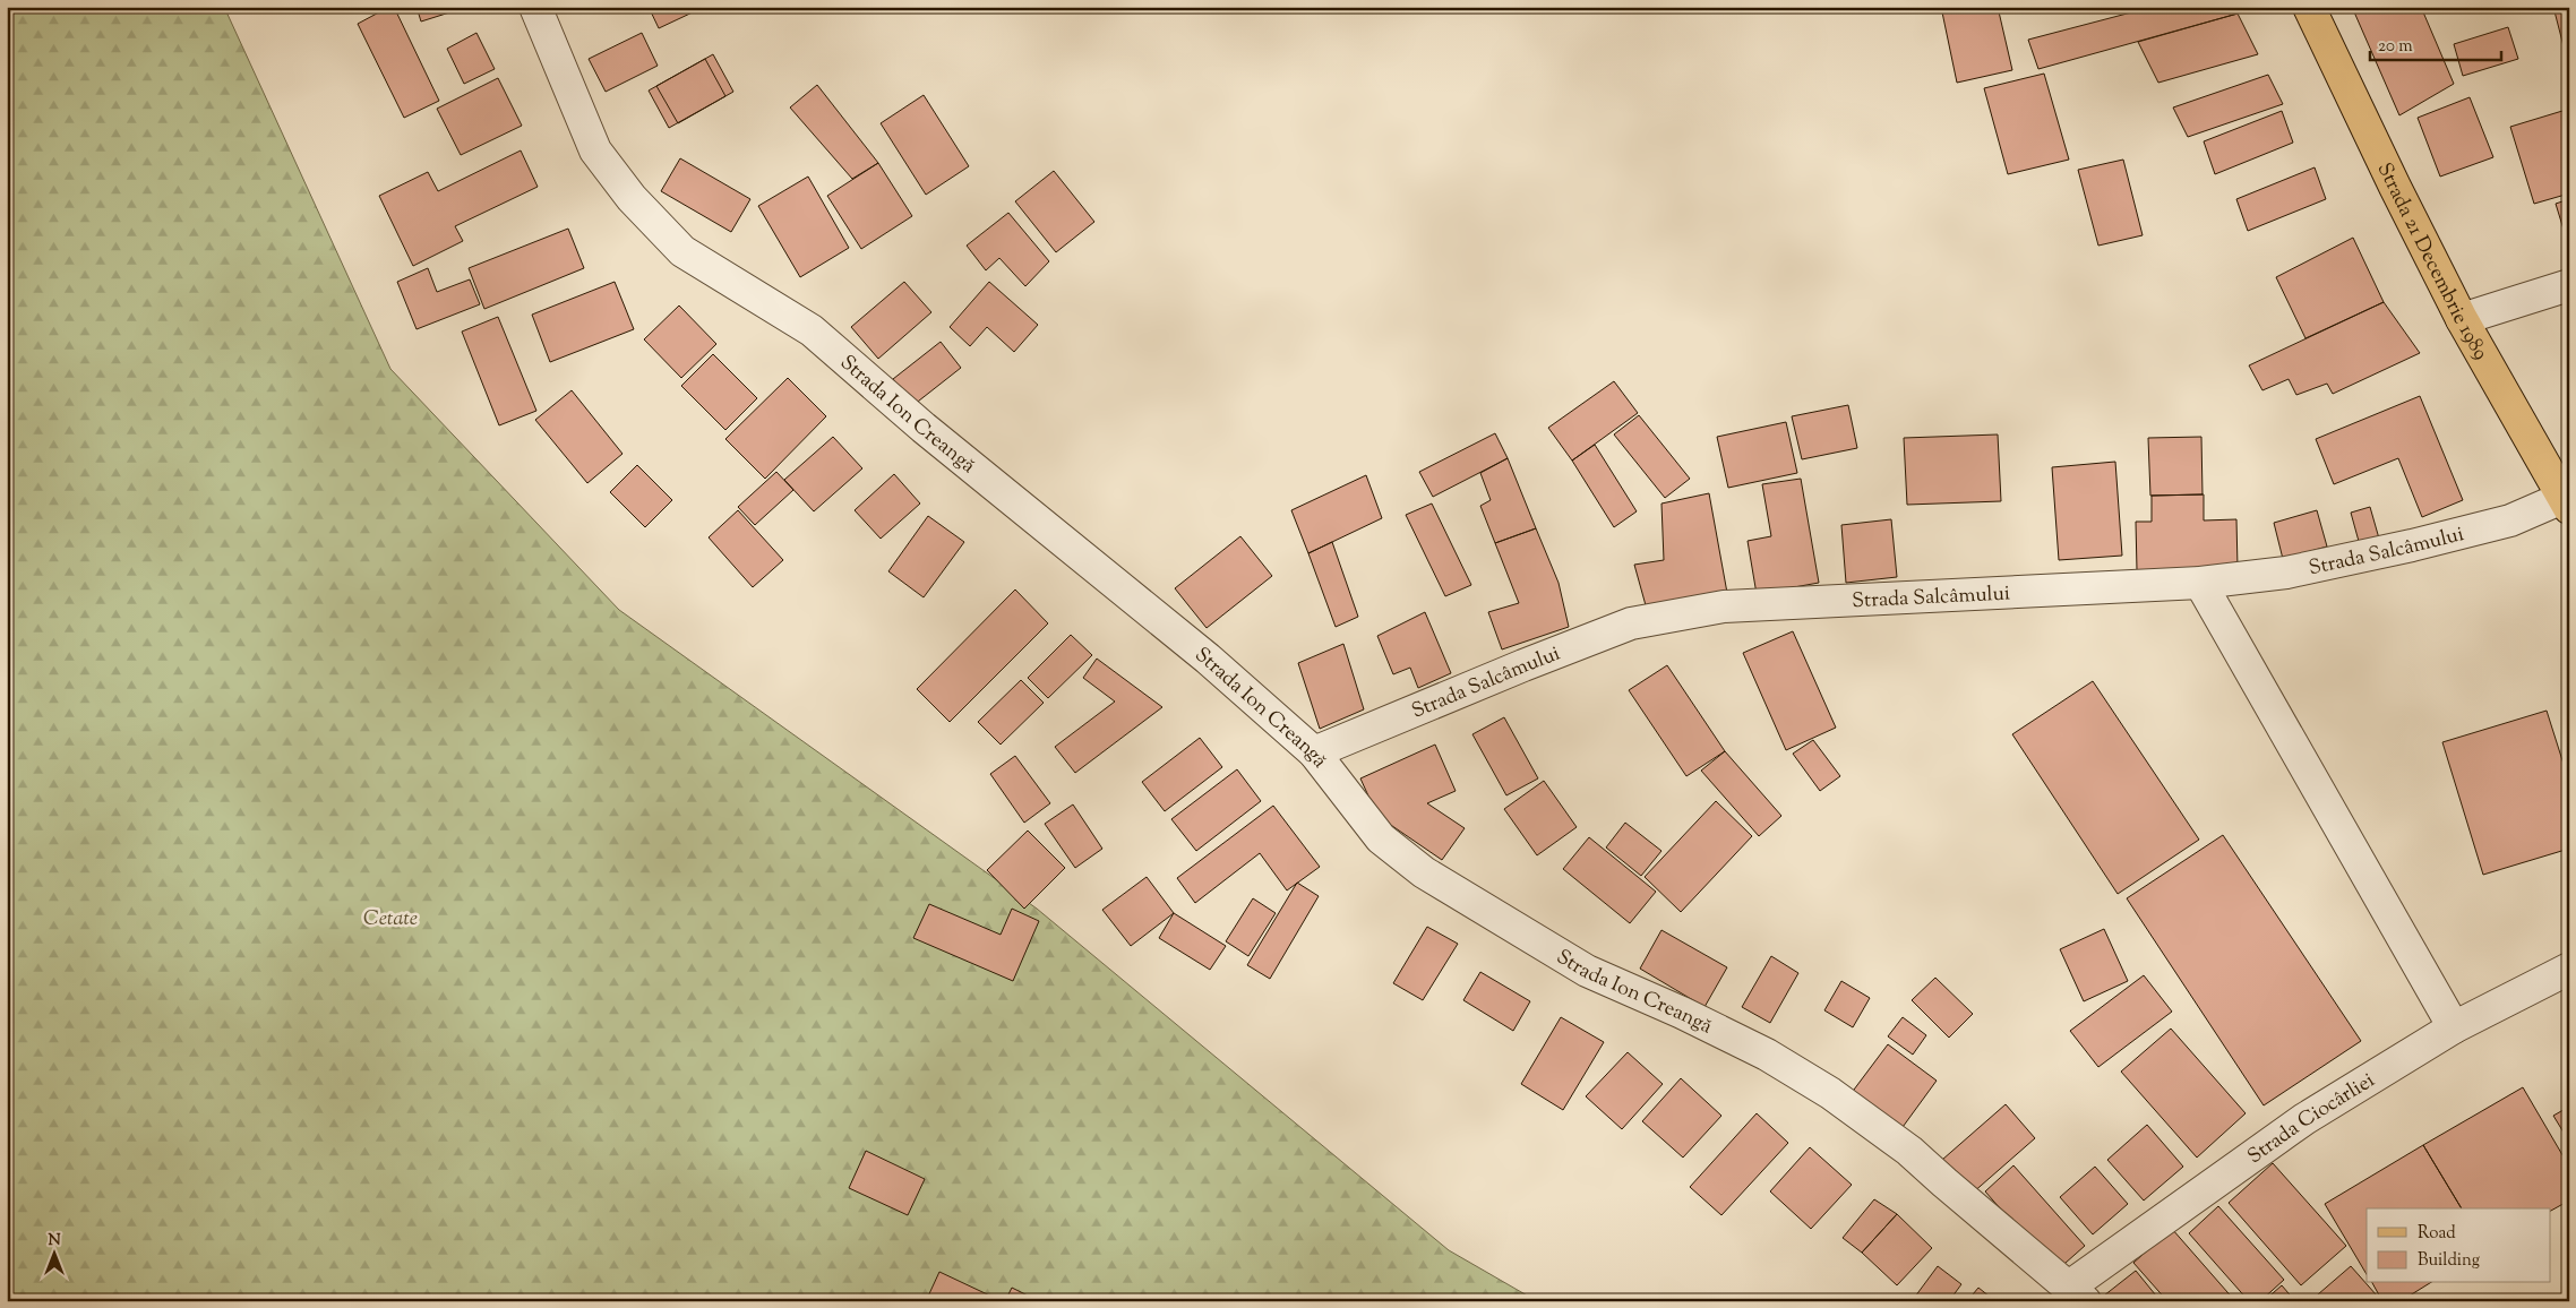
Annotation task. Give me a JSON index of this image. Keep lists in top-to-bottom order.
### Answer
{
  "streets": {
    "main road": ["Strada 21 Decembrie 1989"],
    "street": ["Strada Ion Creangă", "Strada Salcâmului", "Strada Ciocârliei"]
  },
  "crossings": [
    ["Strada 21 Decembrie 1989", "Strada Salcâmului"],
    ["Strada Ion Creangă", "Strada Salcâmului"],
    ["Strada Ion Creangă", "Strada Ciocârliei"]
  ],
  "parks": ["Cetate"],
  "legend": ["Road", "Building"],
  "scale_bar": "20 m",
  "north": "top"
}
